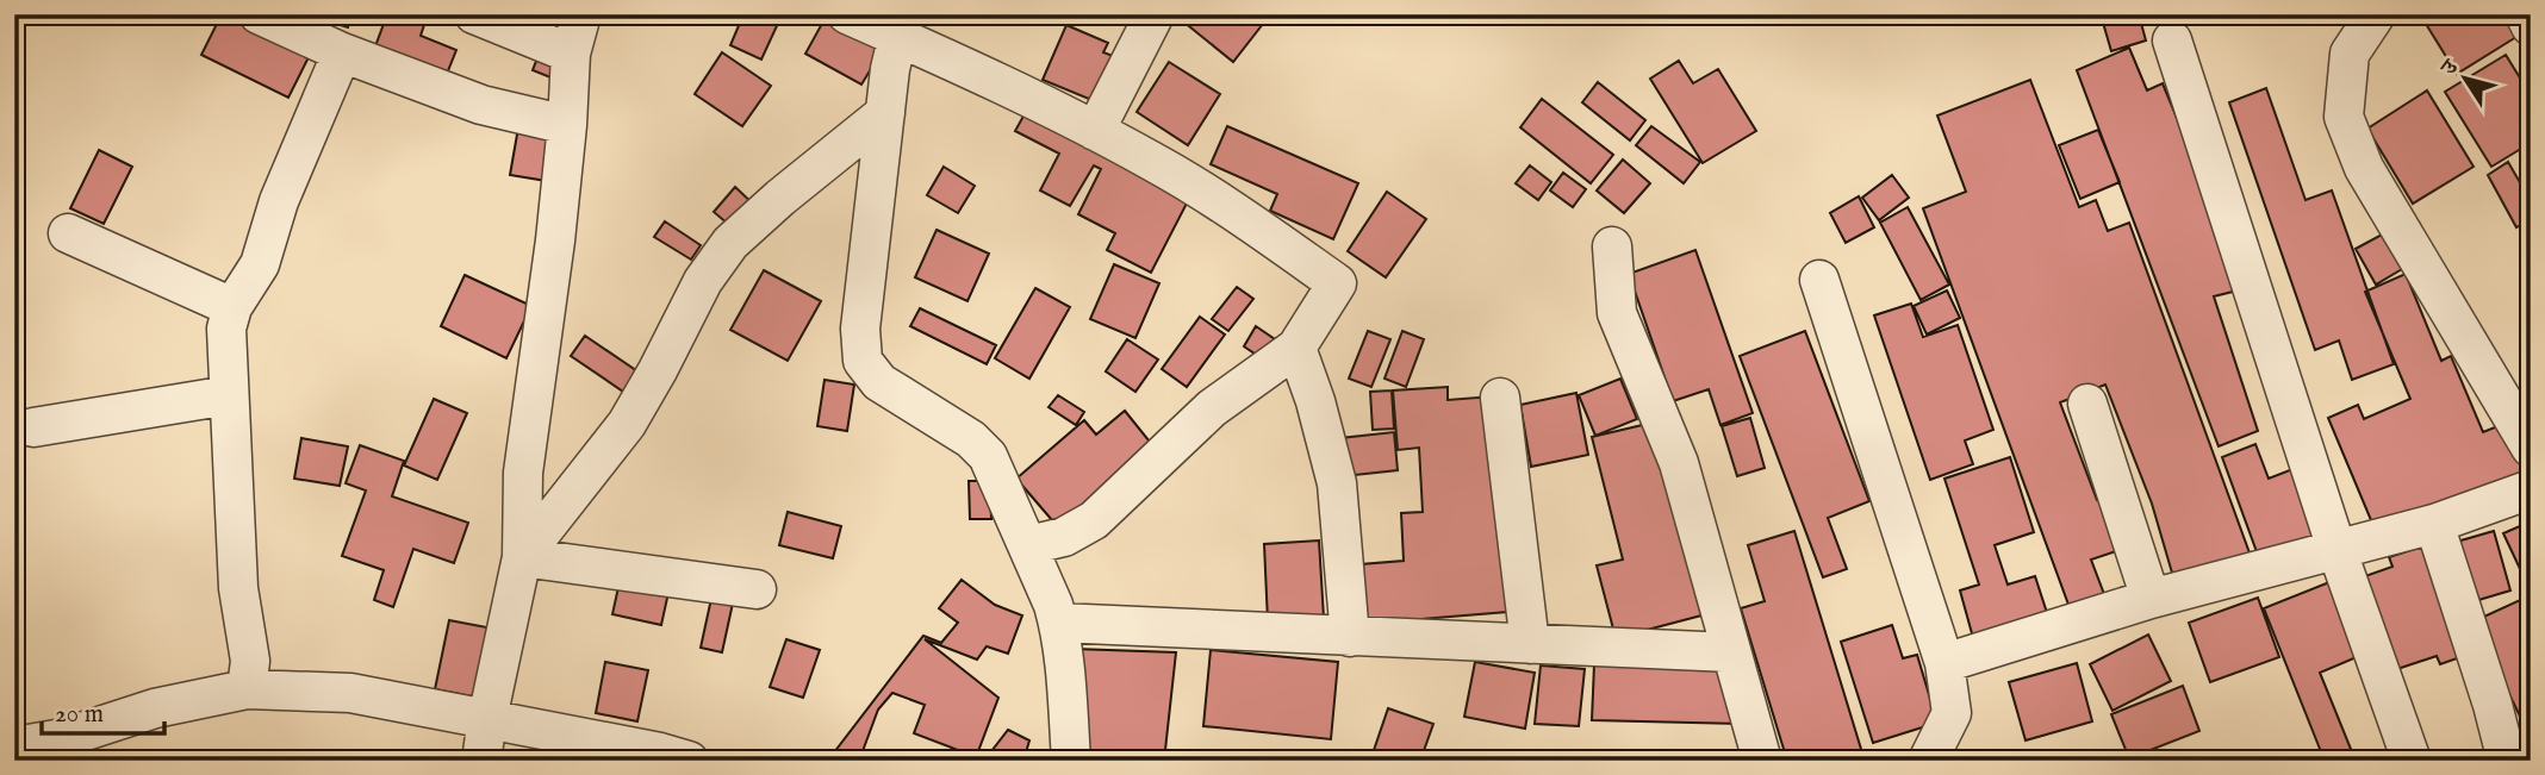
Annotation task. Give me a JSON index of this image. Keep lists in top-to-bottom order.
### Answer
{
  "scale_bar": "20 m",
  "north": "top left"
}
